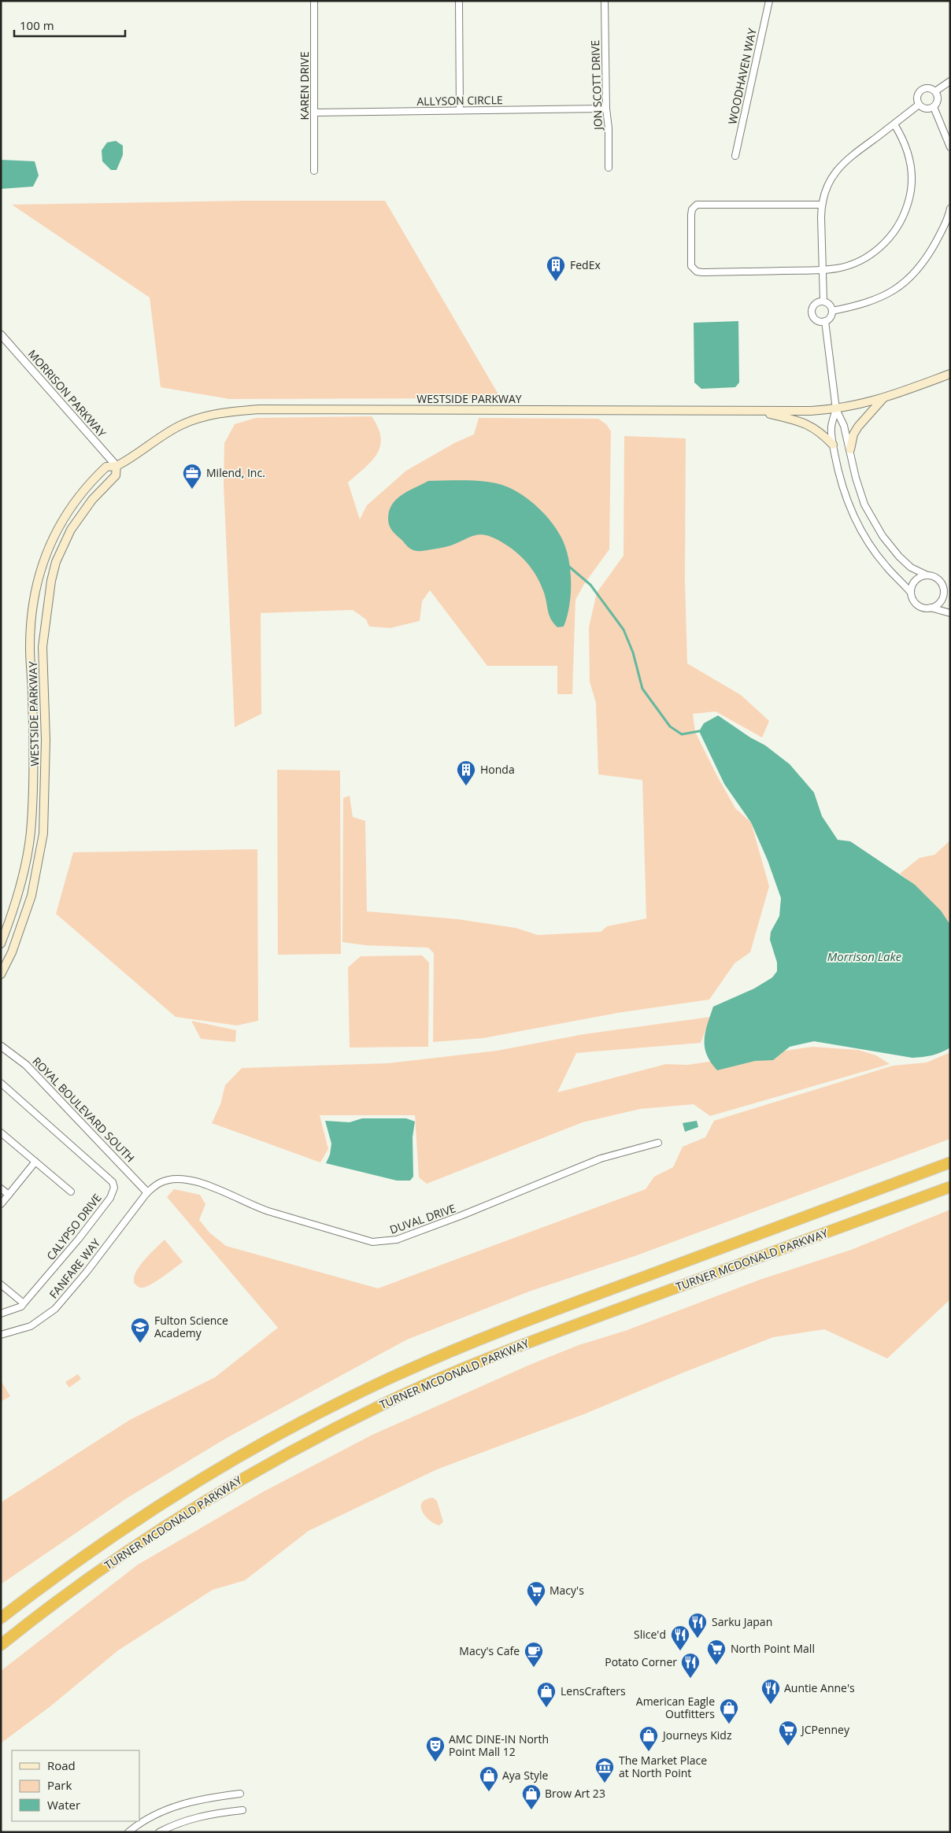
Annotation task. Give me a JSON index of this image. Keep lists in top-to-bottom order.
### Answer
{
  "streets": {
    "highway": ["TURNER MCDONALD PARKWAY"],
    "main road": ["WESTSIDE PARKWAY"],
    "street": [
      "WOODHAVEN WAY",
      "JON SCOTT DRIVE",
      "KAREN DRIVE",
      "ALLYSON CIRCLE",
      "MORRISON PARKWAY",
      "ROYAL BOULEVARD SOUTH",
      "DUVAL DRIVE",
      "CALYPSO DRIVE",
      "FANFARE WAY"
    ]
  },
  "crossings": [
    ["JON SCOTT DRIVE", "ALLYSON CIRCLE"],
    ["KAREN DRIVE", "ALLYSON CIRCLE"],
    ["MORRISON PARKWAY", "WESTSIDE PARKWAY"],
    ["ROYAL BOULEVARD SOUTH", "DUVAL DRIVE"],
    ["ROYAL BOULEVARD SOUTH", "FANFARE WAY"],
    ["DUVAL DRIVE", "FANFARE WAY"]
  ],
  "water": ["Morrison Lake"],
  "places": {
    "building": ["FedEx", "Honda"],
    "office": ["Milend, Inc."],
    "school or university": ["Fulton Science Academy"],
    "supermarket": ["Macy's", "North Point Mall", "JCPenney"],
    "restaurant": [
      "Sarku Japan",
      "Slice'd",
      "Potato Corner",
      "Auntie Anne's"
    ],
    "cafe": ["Macy's Cafe"],
    "shop": [
      "LensCrafters",
      "American Eagle Outfitters",
      "Journeys Kidz",
      "Aya Style",
      "Brow Art 23"
    ],
    "theatre": ["AMC DINE-IN North Point Mall 12"],
    "museum": ["The Market Place at North Point"]
  },
  "legend": ["Road", "Park", "Water"],
  "scale_bar": "100 m"
}
